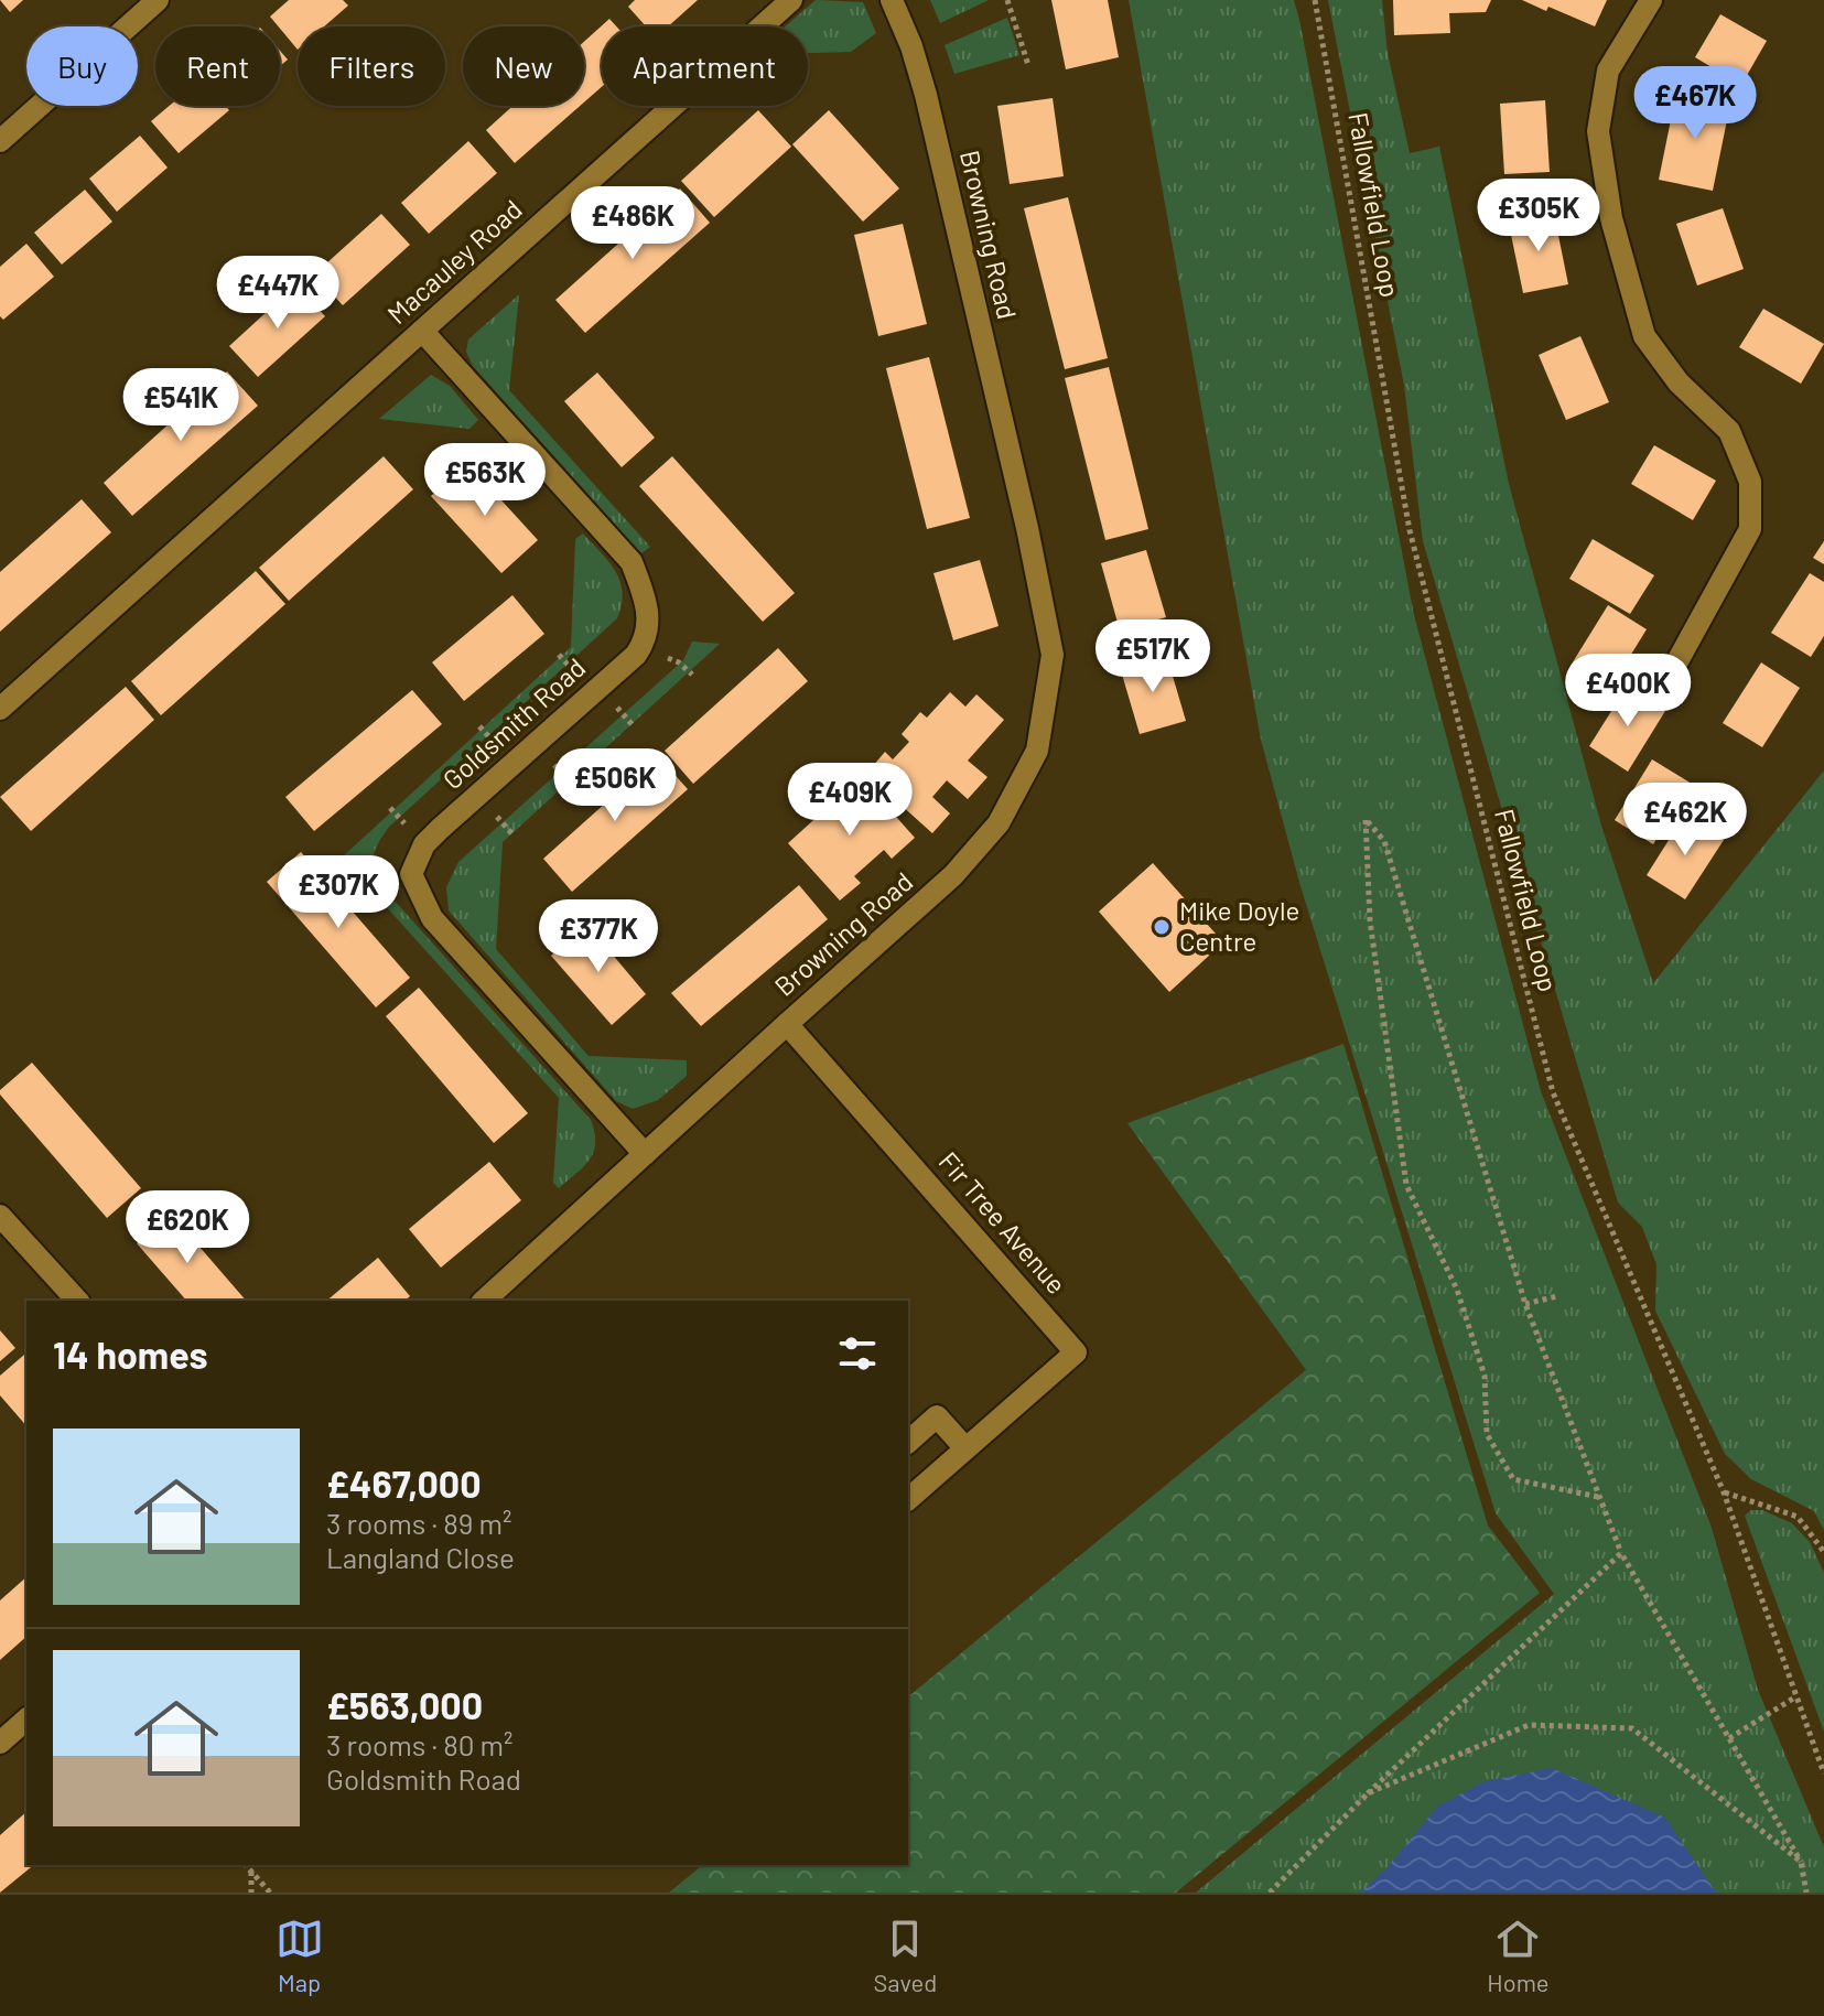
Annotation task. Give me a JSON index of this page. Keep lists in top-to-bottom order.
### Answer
{
  "streets": {
    "street": [
      "Browning Road",
      "Macauley Road",
      "Goldsmith Road",
      "Fir Tree Avenue"
    ],
    "path": ["Fallowfield Loop"]
  },
  "crossings": [
    ["Browning Road", "Goldsmith Road"],
    ["Browning Road", "Fir Tree Avenue"],
    ["Macauley Road", "Goldsmith Road"]
  ],
  "places": ["Mike Doyle Centre"],
  "page": {
    "chip": [
      "Buy",
      "Rent",
      "Filters",
      "New",
      "Apartment"
    ],
    "price": [
      "£467K",
      "£305K",
      "£486K",
      "£447K",
      "£541K",
      "£563K",
      "£517K",
      "£400K",
      "£506K",
      "£409K",
      "£462K",
      "£307K",
      "£377K",
      "£620K"
    ],
    "heading": "14 homes",
    "list": [
      {
        "name": "£467,000",
        "note": "3 rooms · 89 m² · Langland Close"
      },
      {
        "name": "£563,000",
        "note": "3 rooms · 80 m² · Goldsmith Road"
      }
    ],
    "tabs": ["Map", "Saved", "Home"]
  }
}
